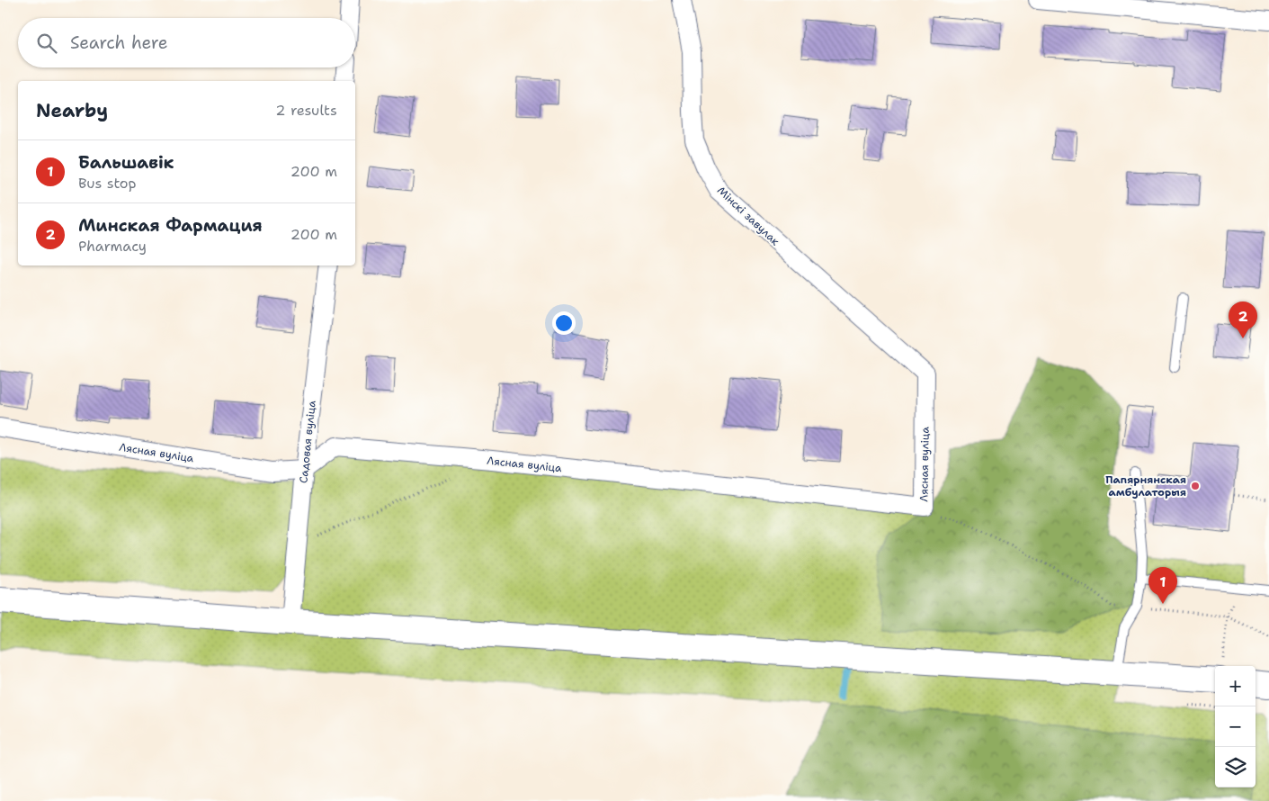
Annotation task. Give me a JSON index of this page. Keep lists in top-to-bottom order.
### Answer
{
  "streets": {
    "street": ["Мінскі завулак", "Садовая вуліца", "Лясная вуліца"]
  },
  "crossings": [
    ["Мінскі завулак", "Лясная вуліца"],
    ["Садовая вуліца", "Лясная вуліца"]
  ],
  "places": ["Папярнянская амбулаторыя"],
  "page": {
    "search": "Search here",
    "heading": ["Nearby", "2 results"],
    "list": [
      {
        "mark": "1",
        "name": "Бальшавік",
        "note": "Bus stop",
        "value": "200 m"
      },
      {
        "mark": "2",
        "name": "Минская Фармация",
        "note": "Pharmacy",
        "value": "200 m"
      }
    ],
    "pins": ["2", "1"],
    "map_buttons": ["+", "−"]
  }
}
